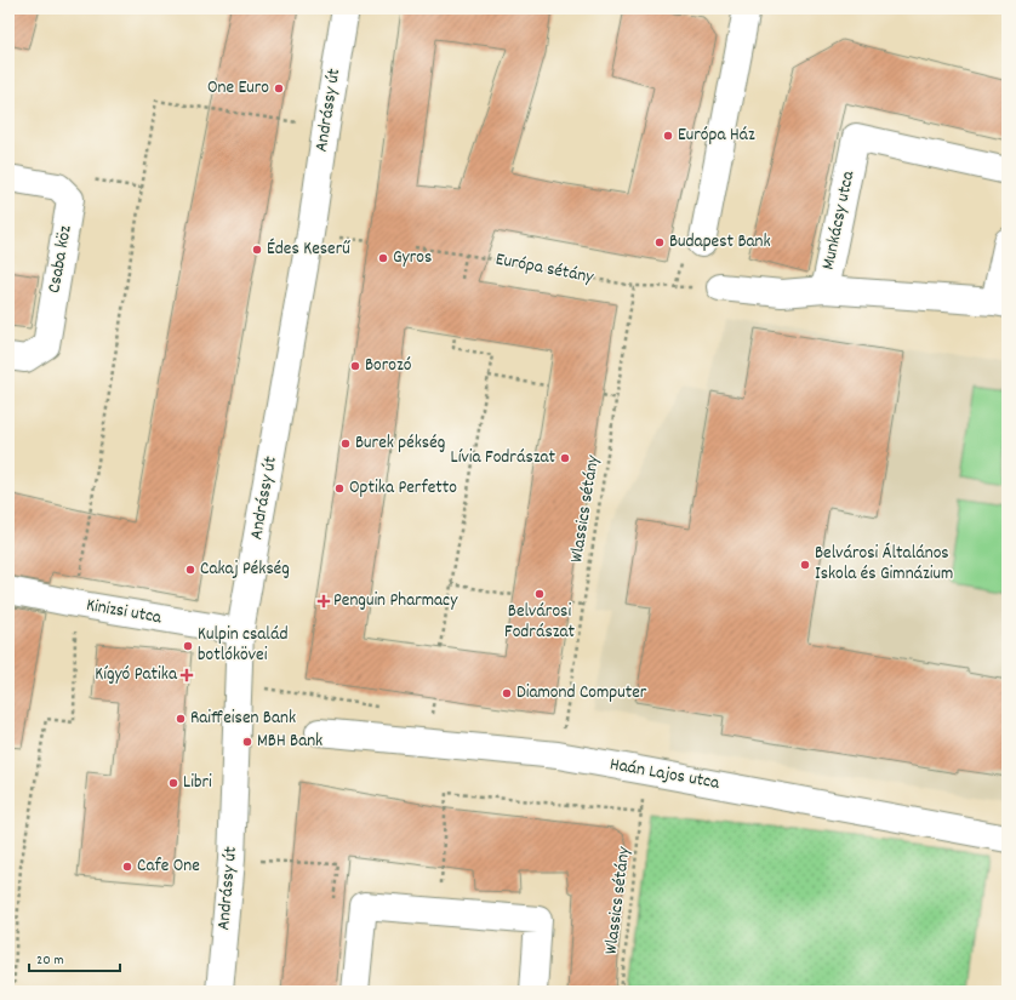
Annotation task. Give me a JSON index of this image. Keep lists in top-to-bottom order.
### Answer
{
  "streets": {
    "street": [
      "Andrássy út",
      "Munkácsy utca",
      "Csaba köz",
      "Kinizsi utca",
      "Haán Lajos utca"
    ],
    "path": ["Európa sétány", "Wlassics sétány"]
  },
  "crossings": [
    ["Andrássy út", "Kinizsi utca"],
    ["Európa sétány", "Wlassics sétány"]
  ],
  "places": {
    "other": [
      "One Euro",
      "Európa Ház",
      "Budapest Bank",
      "Édes Keserű",
      "Gyros",
      "Borozó",
      "Burek pékség",
      "Lívia Fodrászat",
      "Optika Perfetto",
      "Belvárosi Általános Iskola és Gimnázium",
      "Cakaj Pékség",
      "Belvárosi Fodrászat",
      "Kulpin család botlókövei",
      "Diamond Computer",
      "Raiffeisen Bank",
      "MBH Bank",
      "Libri",
      "Cafe One"
    ],
    "health": ["Penguin Pharmacy", "Kígyó Patika"]
  },
  "scale_bar": "20 m"
}
